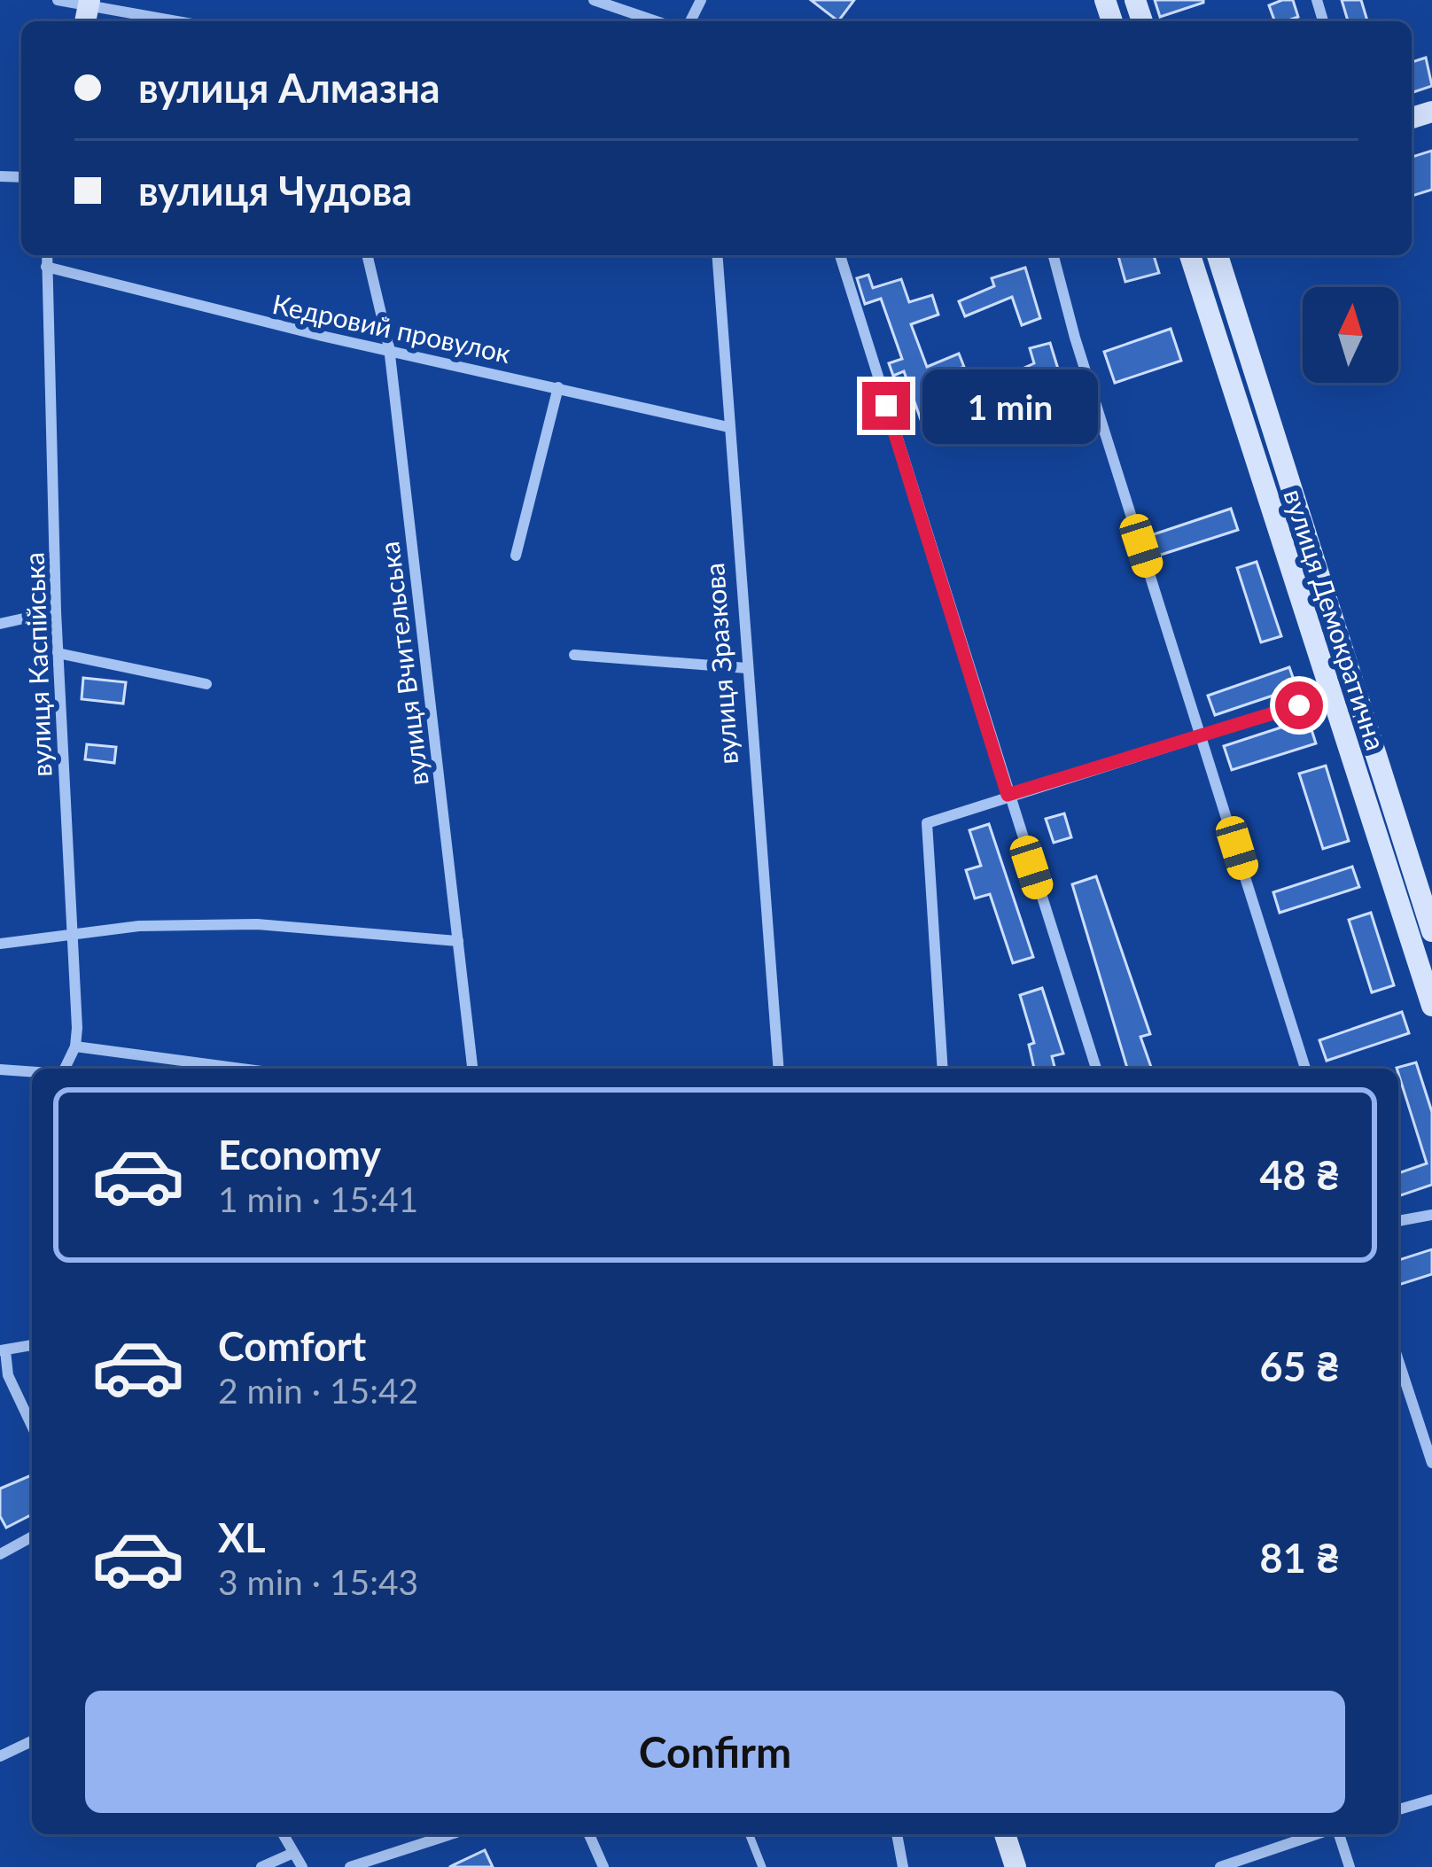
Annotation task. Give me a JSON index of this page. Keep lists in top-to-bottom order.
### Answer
{
  "streets": {
    "street": [
      "Кедровий провулок",
      "вулиця Демократична",
      "вулиця Вчительська",
      "вулиця Зразкова",
      "вулиця Каспійська"
    ]
  },
  "crossings": [
    ["Кедровий провулок", "вулиця Вчительська"],
    ["Кедровий провулок", "вулиця Зразкова"],
    ["Кедровий провулок", "вулиця Каспійська"]
  ],
  "north": "top",
  "page": {
    "banner": ["вулиця Алмазна", "вулиця Чудова"],
    "bubble": "1 min",
    "list": [
      {
        "name": "Economy",
        "note": "1 min · 15:41",
        "value": "48 ₴"
      },
      {
        "name": "Comfort",
        "note": "2 min · 15:42",
        "value": "65 ₴"
      },
      {
        "name": "XL",
        "note": "3 min · 15:43",
        "value": "81 ₴"
      }
    ],
    "buttons": "Confirm"
  }
}
